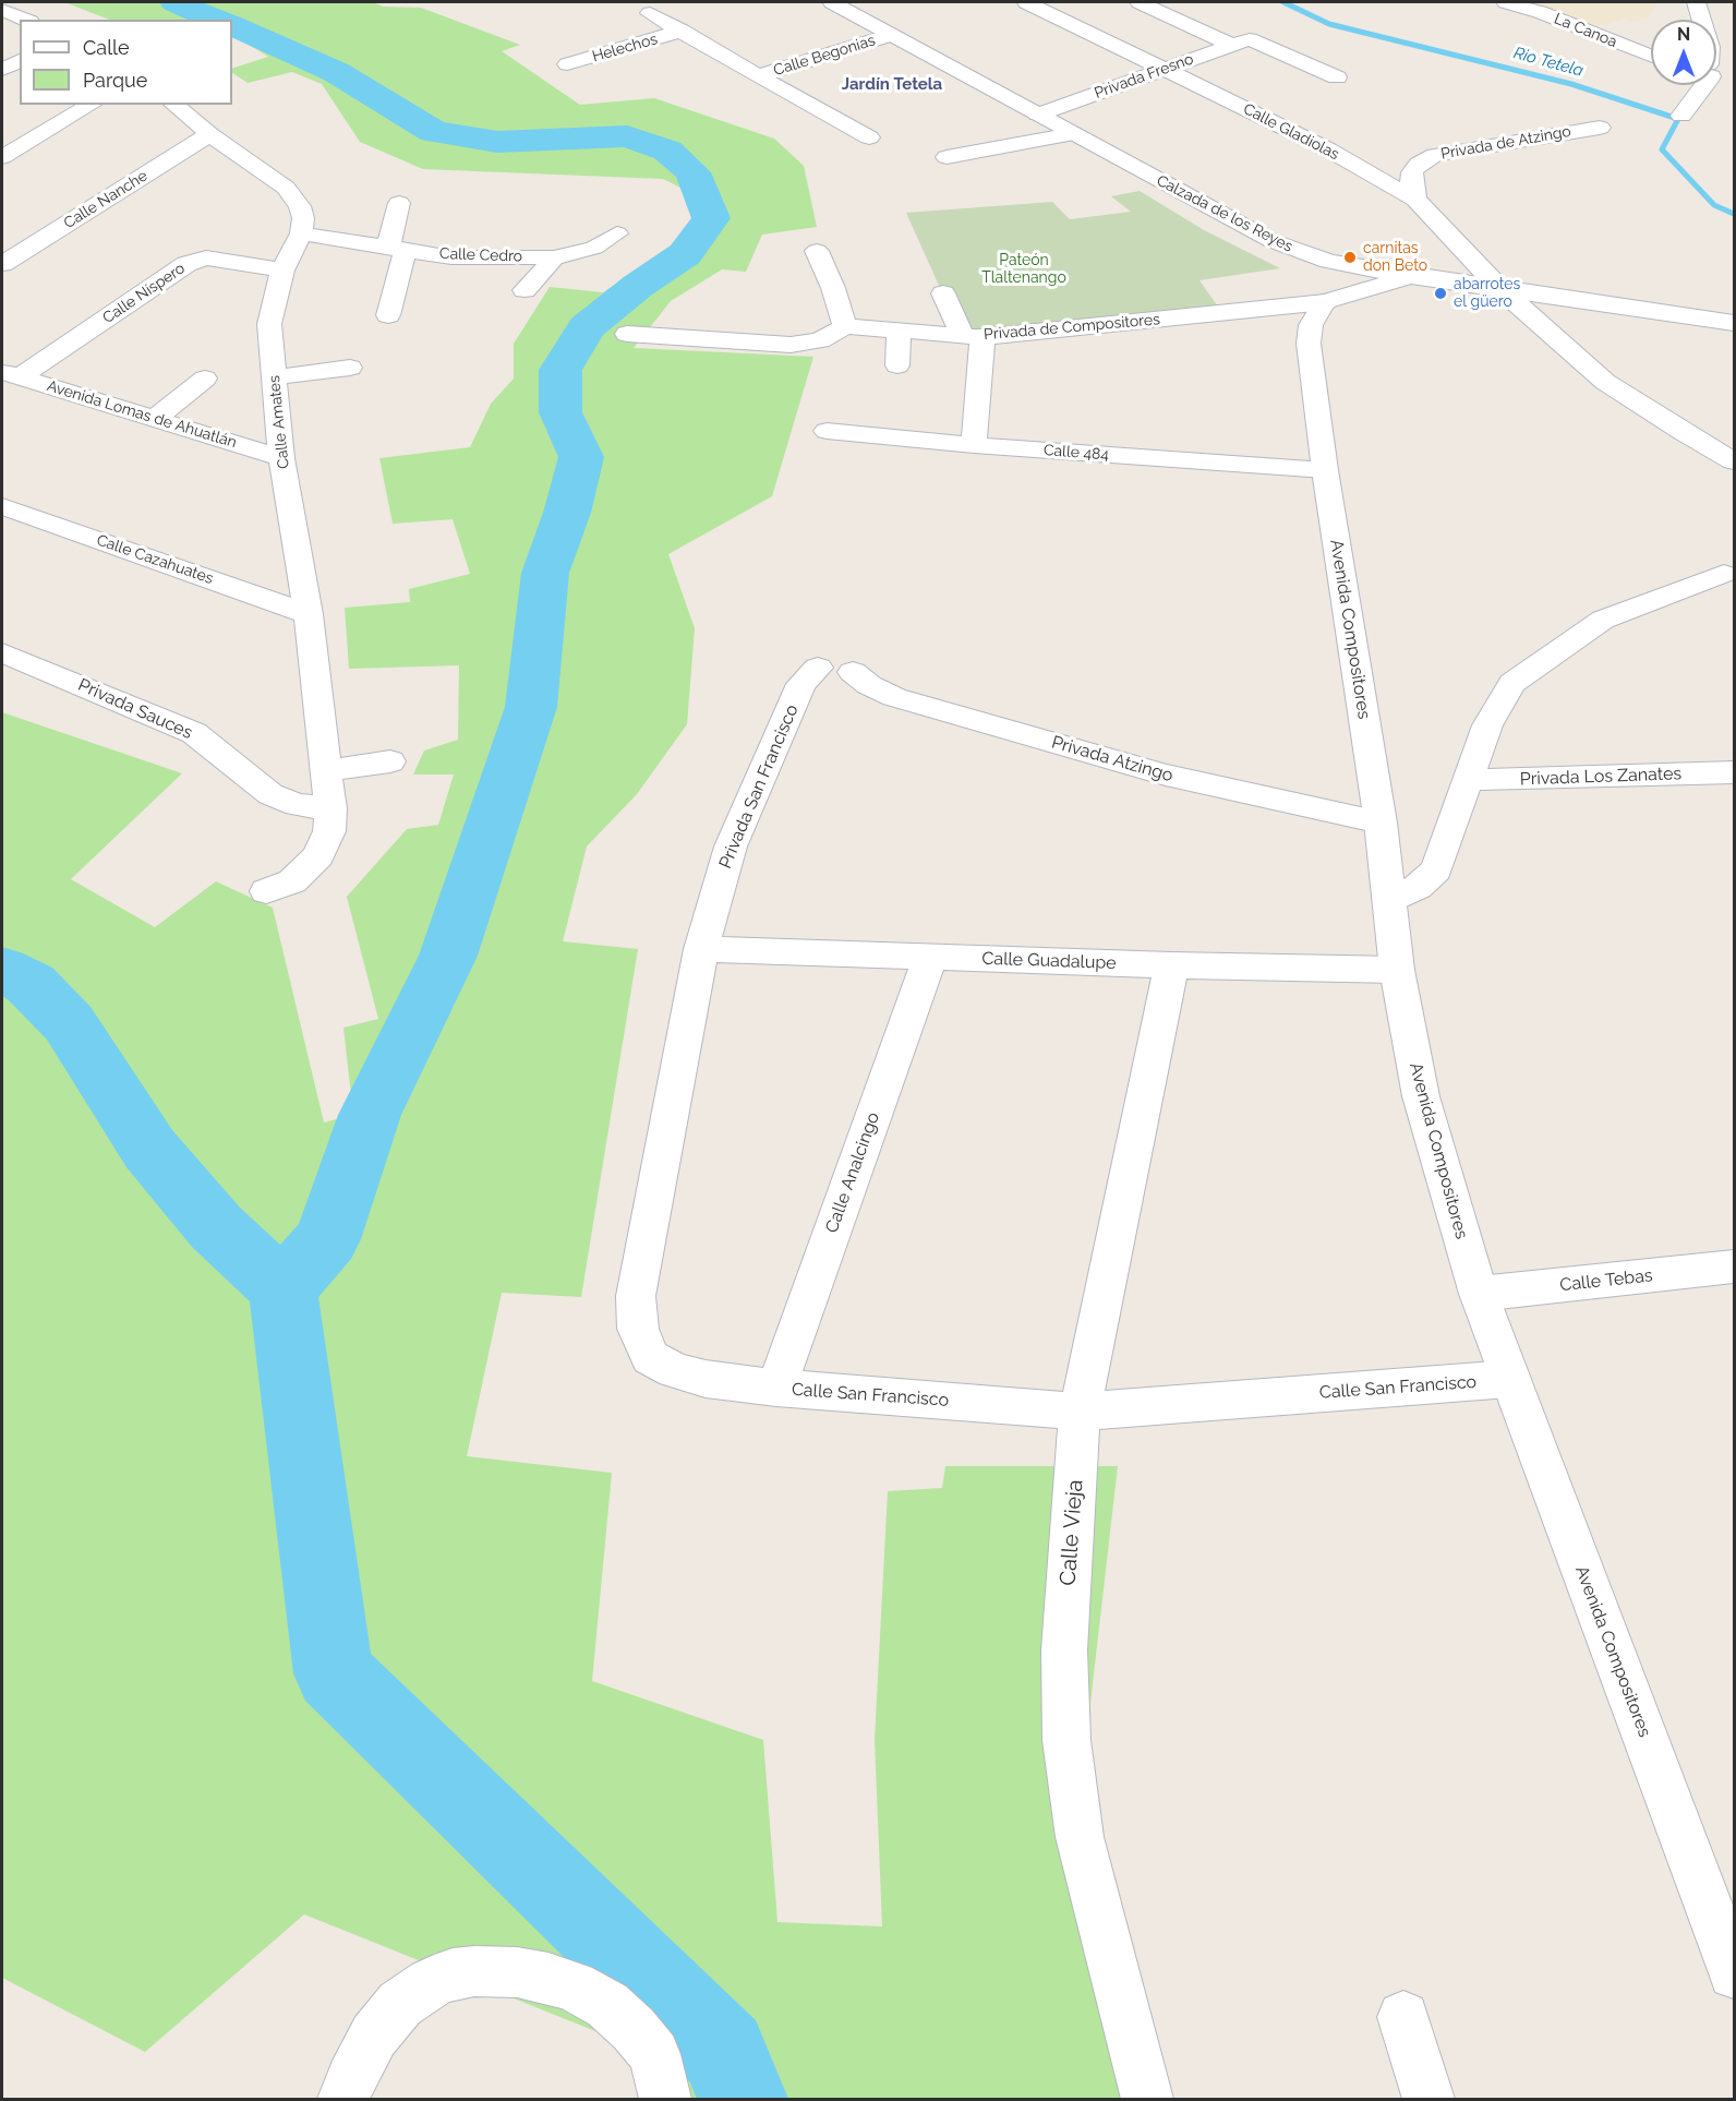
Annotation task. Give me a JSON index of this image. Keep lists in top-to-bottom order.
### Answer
{
  "streets": {
    "street": [
      "La Canoa",
      "Helechos",
      "Calle Begonias",
      "Privada Fresno",
      "Calle Gladiolas",
      "Privada de Atzingo",
      "Calle Nanche",
      "Calzada de los Reyes",
      "Calle Cedro",
      "Calle Níspero",
      "Privada de Compositores",
      "Avenida Lomas de Ahuatlán",
      "Calle Amates",
      "Calle 484",
      "Calle Cazahuates",
      "Avenida Compositores",
      "Privada Sauces",
      "Privada Atzingo",
      "Privada Los Zanates",
      "Privada San Francisco",
      "Calle Guadalupe",
      "Calle Analcingo",
      "Calle Tebas",
      "Calle San Francisco",
      "Calle Vieja"
    ]
  },
  "crossings": [
    ["Helechos", "Calle Begonias"],
    ["Calle Begonias", "Calzada de los Reyes"],
    ["Privada Fresno", "Calle Gladiolas"],
    ["Privada Fresno", "Calzada de los Reyes"],
    ["Calle Gladiolas", "Privada de Atzingo"],
    ["Calle Cedro", "Calle Amates"],
    ["Calle Níspero", "Avenida Lomas de Ahuatlán"],
    ["Calle Níspero", "Calle Amates"],
    ["Privada de Compositores", "Avenida Compositores"],
    ["Avenida Lomas de Ahuatlán", "Calle Amates"],
    ["Calle Amates", "Calle Cazahuates"],
    ["Calle Amates", "Privada Sauces"],
    ["Calle 484", "Avenida Compositores"],
    ["Avenida Compositores", "Privada Atzingo"],
    ["Avenida Compositores", "Calle Guadalupe"],
    ["Avenida Compositores", "Calle Tebas"],
    ["Avenida Compositores", "Calle San Francisco"],
    ["Privada San Francisco", "Calle Guadalupe"],
    ["Privada San Francisco", "Calle San Francisco"],
    ["Calle Guadalupe", "Calle Analcingo"],
    ["Calle Guadalupe", "Calle San Francisco"],
    ["Calle Guadalupe", "Calle Vieja"],
    ["Calle Analcingo", "Calle San Francisco"],
    ["Calle San Francisco", "Calle Vieja"]
  ],
  "districts": ["Jardín Tetela"],
  "water": ["Rio Tetela"],
  "parks": ["Pateón Tlaltenango"],
  "places": ["carnitas don Beto", "abarrotes el güero"],
  "legend": ["Calle", "Parque"],
  "north": "top"
}
